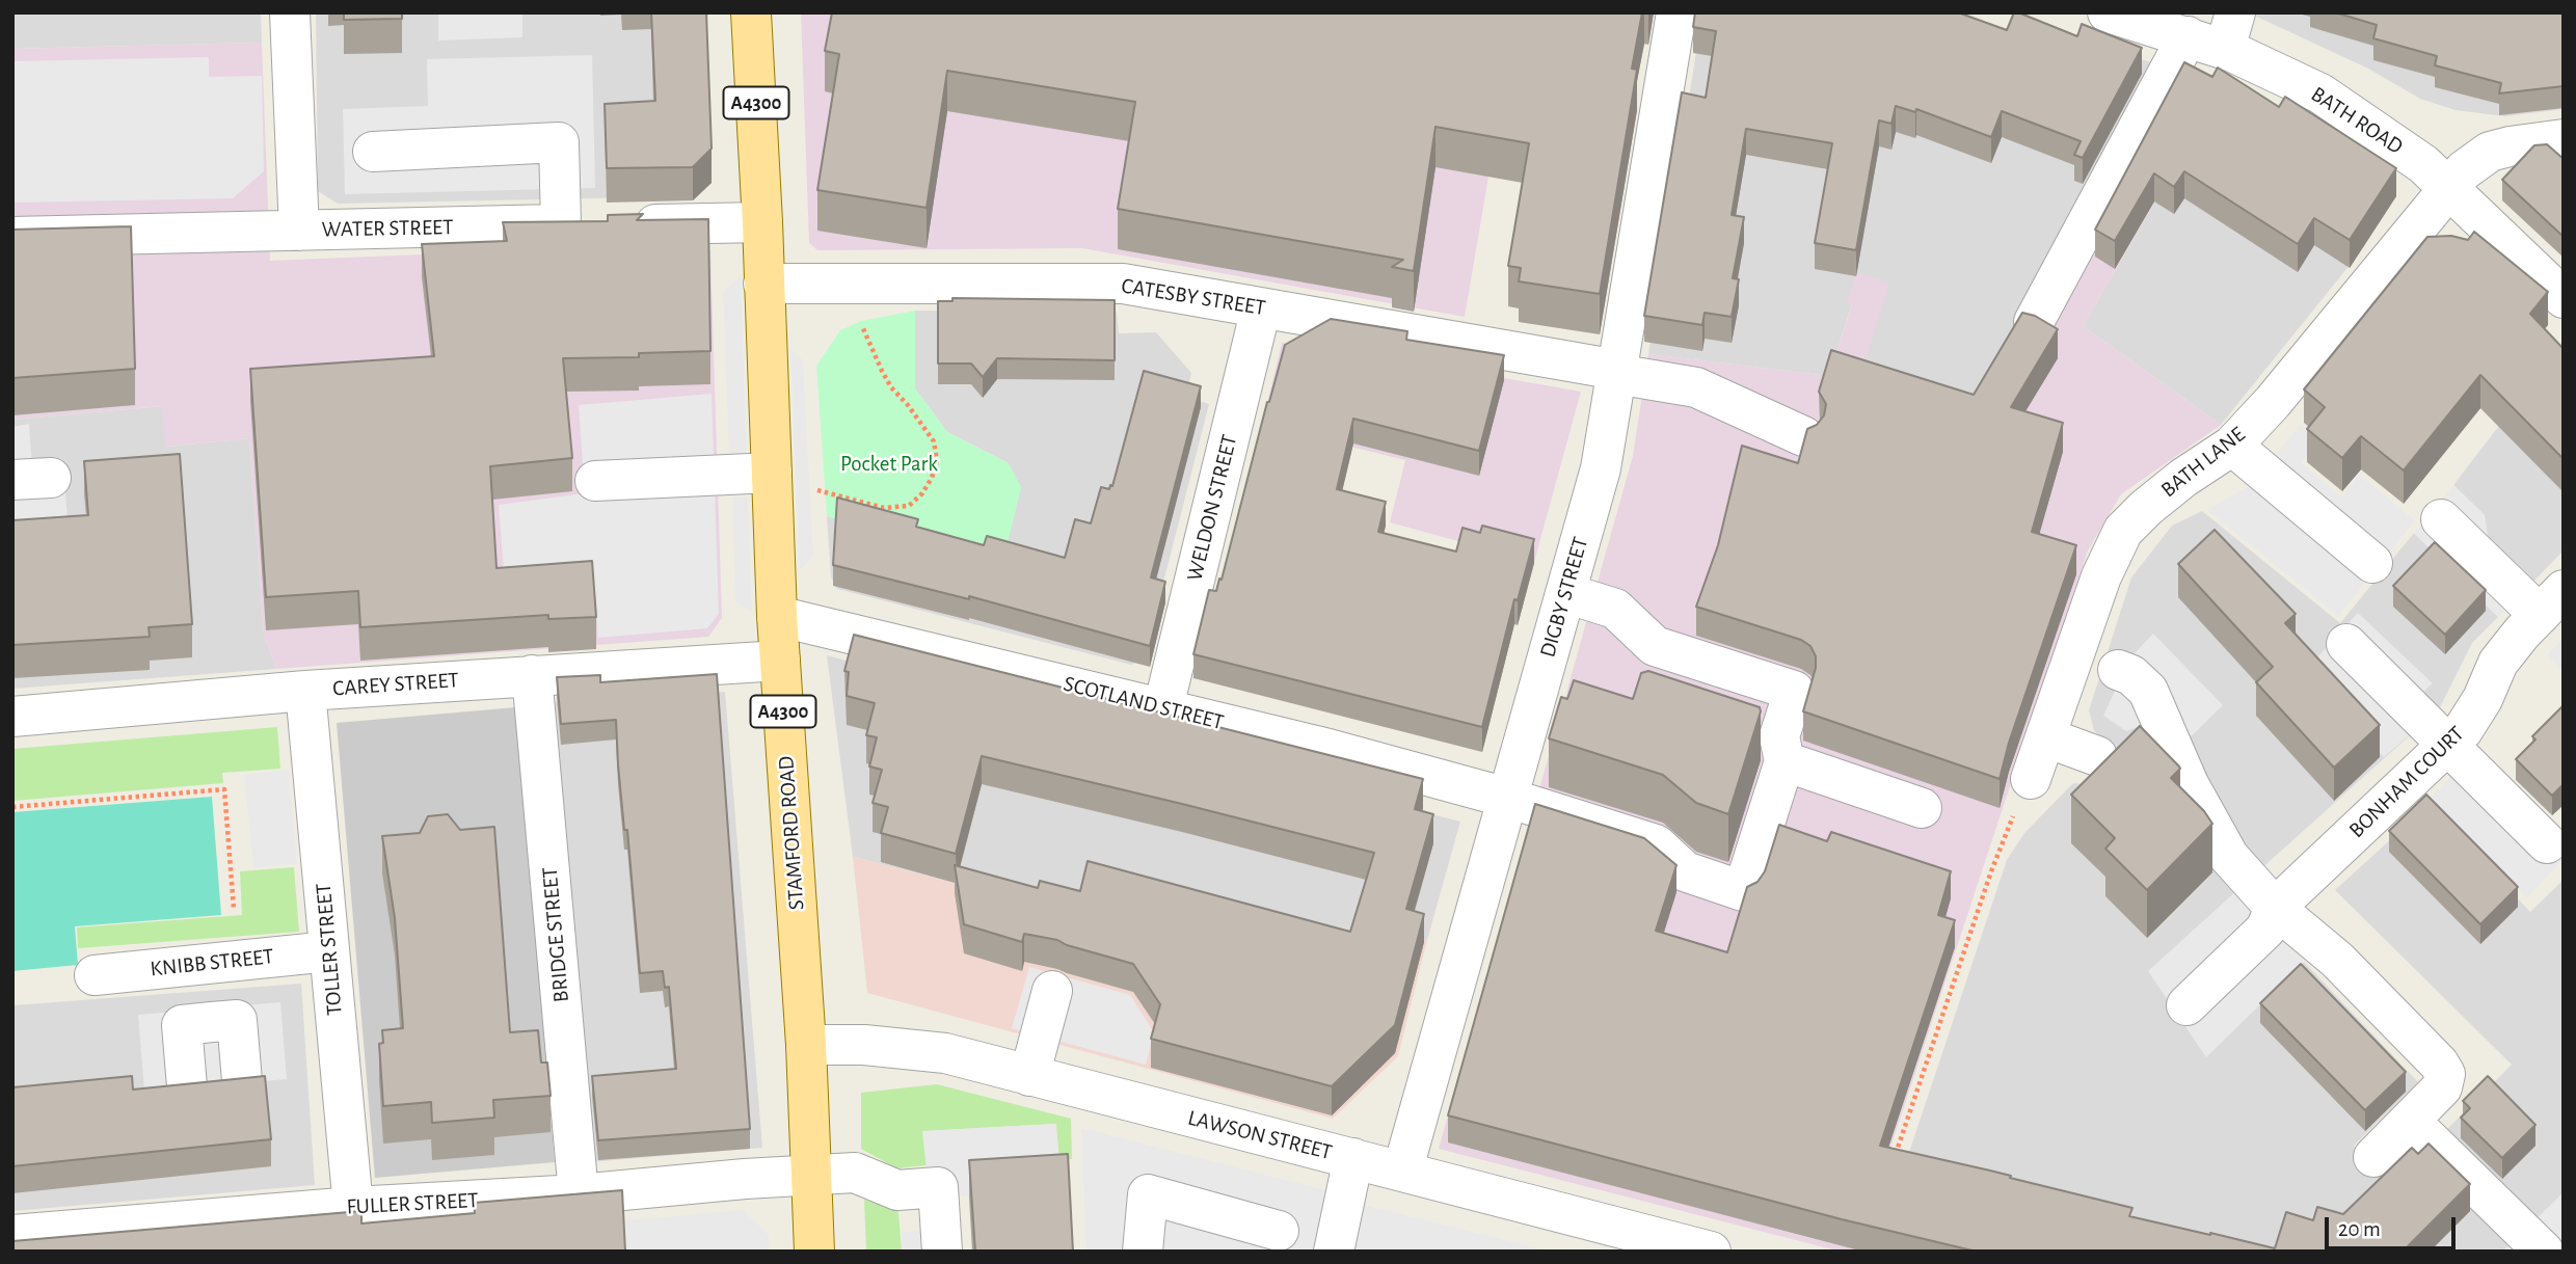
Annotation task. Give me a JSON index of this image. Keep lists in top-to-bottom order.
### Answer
{
  "streets": {
    "main road": ["A4300", "STAMFORD ROAD"],
    "street": [
      "BATH ROAD",
      "WATER STREET",
      "CATESBY STREET",
      "BATH LANE",
      "WELDON STREET",
      "DIGBY STREET",
      "CAREY STREET",
      "SCOTLAND STREET",
      "BONHAM COURT",
      "BRIDGE STREET",
      "TOLLER STREET",
      "KNIBB STREET",
      "LAWSON STREET",
      "FULLER STREET"
    ]
  },
  "crossings": [
    ["A4300", "WATER STREET"],
    ["A4300", "CATESBY STREET"],
    ["A4300", "STAMFORD ROAD"],
    ["BATH ROAD", "BATH LANE"],
    ["CATESBY STREET", "WELDON STREET"],
    ["CATESBY STREET", "DIGBY STREET"],
    ["CATESBY STREET", "STAMFORD ROAD"],
    ["WELDON STREET", "SCOTLAND STREET"],
    ["DIGBY STREET", "SCOTLAND STREET"],
    ["DIGBY STREET", "LAWSON STREET"],
    ["CAREY STREET", "STAMFORD ROAD"],
    ["CAREY STREET", "BRIDGE STREET"],
    ["CAREY STREET", "TOLLER STREET"],
    ["SCOTLAND STREET", "STAMFORD ROAD"],
    ["STAMFORD ROAD", "LAWSON STREET"],
    ["STAMFORD ROAD", "FULLER STREET"],
    ["BRIDGE STREET", "FULLER STREET"],
    ["TOLLER STREET", "KNIBB STREET"],
    ["TOLLER STREET", "FULLER STREET"]
  ],
  "parks": ["Pocket Park"],
  "scale_bar": "20 m"
}
